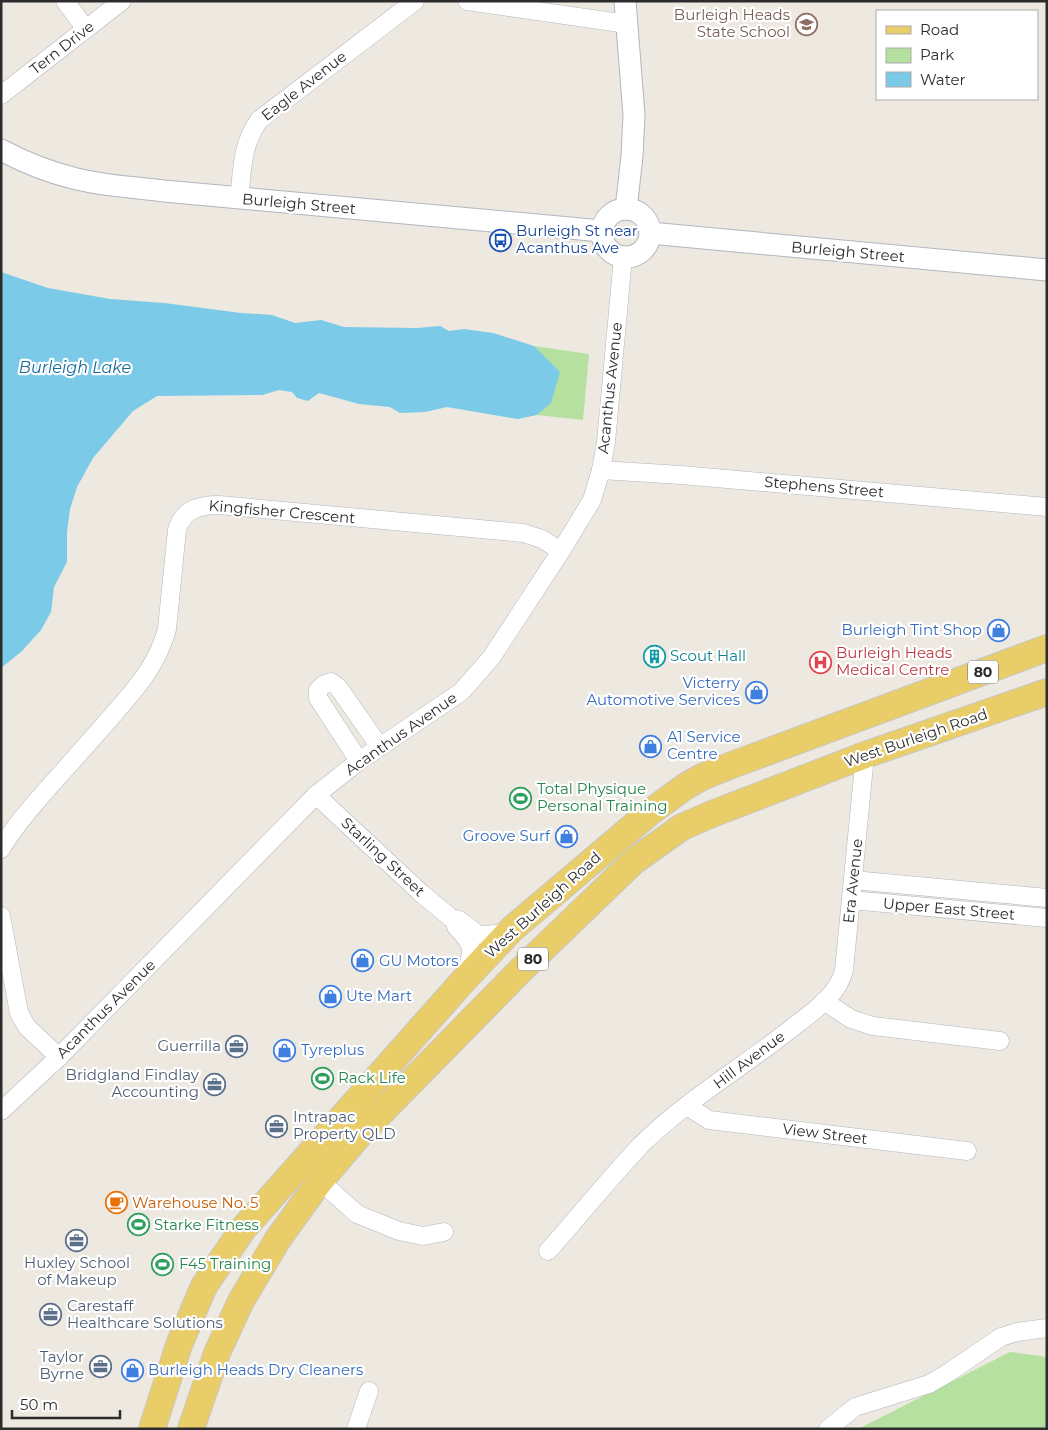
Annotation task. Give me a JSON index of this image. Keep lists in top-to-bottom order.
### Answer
{
  "streets": {
    "main road": ["80", "West Burleigh Road"],
    "street": [
      "Tern Drive",
      "Eagle Avenue",
      "Burleigh Street",
      "Acanthus Avenue",
      "Stephens Street",
      "Kingfisher Crescent",
      "Starling Street",
      "Era Avenue",
      "Upper East Street",
      "Hill Avenue",
      "View Street"
    ]
  },
  "crossings": [
    ["Eagle Avenue", "Burleigh Street"],
    ["Burleigh Street", "Acanthus Avenue"],
    ["Acanthus Avenue", "Stephens Street"],
    ["Acanthus Avenue", "Kingfisher Crescent"],
    ["Acanthus Avenue", "Starling Street"],
    ["West Burleigh Road", "Starling Street"],
    ["West Burleigh Road", "Era Avenue"],
    ["Era Avenue", "Upper East Street"],
    ["Era Avenue", "Hill Avenue"],
    ["Hill Avenue", "View Street"]
  ],
  "water": ["Burleigh Lake"],
  "places": {
    "school or university": ["Burleigh Heads State School"],
    "bus stop": ["Burleigh St near Acanthus Ave"],
    "shop": [
      "Burleigh Tint Shop",
      "Victerry Automotive Services",
      "A1 Service Centre",
      "Groove Surf",
      "GU Motors",
      "Ute Mart",
      "Tyreplus",
      "Burleigh Heads Dry Cleaners"
    ],
    "building": ["Scout Hall"],
    "hospital": ["Burleigh Heads Medical Centre"],
    "sports": [
      "Total Physique Personal Training",
      "Rack Life",
      "Starke Fitness",
      "F45 Training"
    ],
    "office": [
      "Guerrilla",
      "Bridgland Findlay Accounting",
      "Intrapac Property QLD",
      "Huxley School of Makeup",
      "Carestaff Healthcare Solutions",
      "Taylor Byrne"
    ],
    "cafe": ["Warehouse No. 5"]
  },
  "legend": ["Road", "Park", "Water"],
  "scale_bar": "50 m"
}
